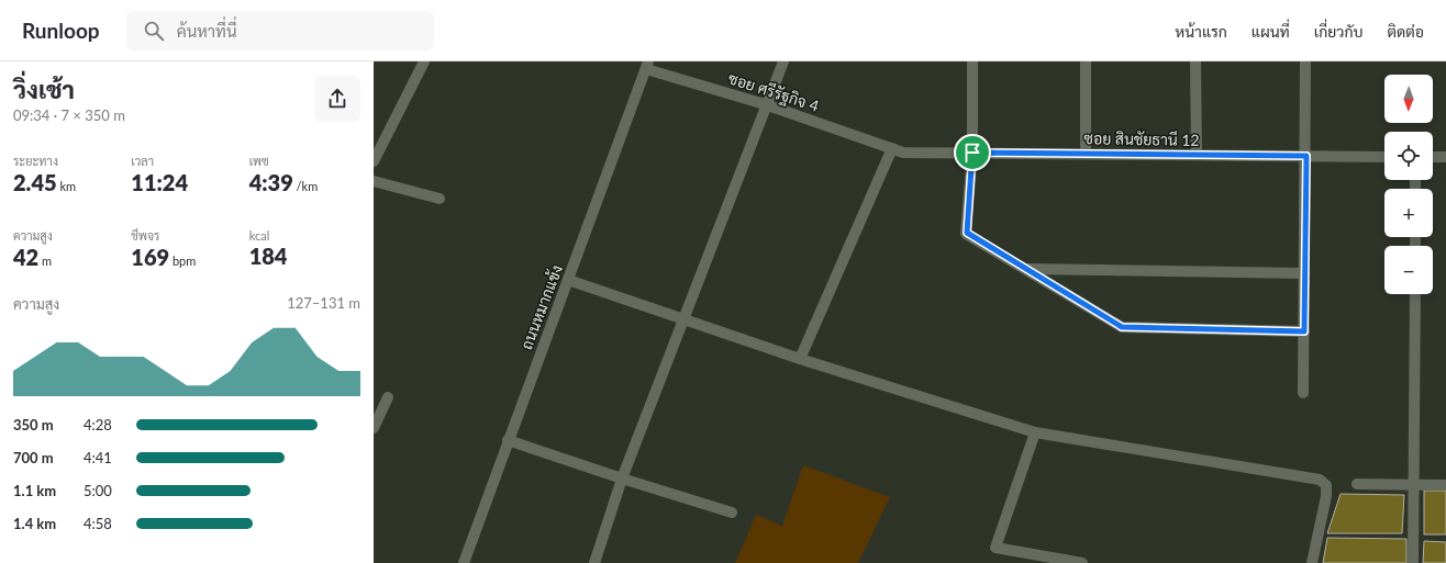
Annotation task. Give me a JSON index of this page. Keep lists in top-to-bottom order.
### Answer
{
  "streets": {
    "street": ["ซอย ศรีรัฐกิจ 4", "ซอย สินชัยธานี 12", "ถนนหมากแข้ง"]
  },
  "crossings": [
    ["ซอย ศรีรัฐกิจ 4", "ซอย สินชัยธานี 12"],
    ["ซอย ศรีรัฐกิจ 4", "ถนนหมากแข้ง"]
  ],
  "north": "bottom",
  "page": {
    "header": "Runloop",
    "search": "ค้นหาที่นี่",
    "nav": [
      "หน้าแรก",
      "แผนที่",
      "เกี่ยวกับ",
      "ติดต่อ"
    ],
    "heading": ["วิ่งเช้า", "09:34 · 7 × 350 m"],
    "map_buttons": ["+", "−"],
    "stats": [
      ["ระยะทาง", "2.45 km"],
      ["เวลา", "11:24"],
      ["เพซ", "4:39 /km"],
      ["ความสูง", "42 m"],
      ["ชีพจร", "169 bpm"],
      ["kcal", "184"]
    ],
    "chart": ["ความสูง", "127–131 m"],
    "list": [
      {
        "name": "350 m",
        "note": "4:28"
      },
      {
        "name": "700 m",
        "note": "4:41"
      },
      {
        "name": "1.1 km",
        "note": "5:00"
      },
      {
        "name": "1.4 km",
        "note": "4:58"
      }
    ]
  }
}
